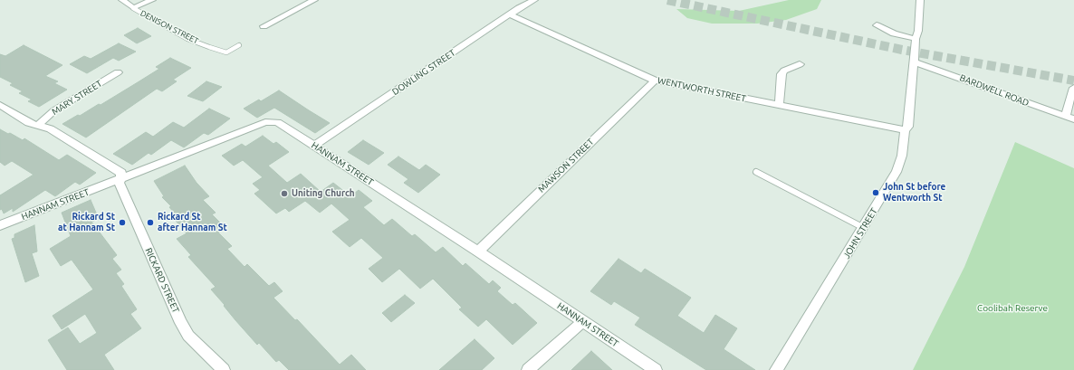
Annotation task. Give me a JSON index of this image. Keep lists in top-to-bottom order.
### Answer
{
  "streets": {
    "street": [
      "DENISON STREET",
      "DOWLING STREET",
      "WENTWORTH STREET",
      "BARDWELL ROAD",
      "MARY STREET",
      "HANNAM STREET",
      "MAWSON STREET",
      "JOHN STREET",
      "RICKARD STREET"
    ]
  },
  "crossings": [
    ["DOWLING STREET", "WENTWORTH STREET"],
    ["DOWLING STREET", "HANNAM STREET"],
    ["WENTWORTH STREET", "MAWSON STREET"],
    ["WENTWORTH STREET", "JOHN STREET"],
    ["BARDWELL ROAD", "JOHN STREET"],
    ["MARY STREET", "RICKARD STREET"],
    ["HANNAM STREET", "MAWSON STREET"],
    ["HANNAM STREET", "RICKARD STREET"]
  ],
  "parks": ["Coolibah Reserve"],
  "places": [
    "John St before Wentworth St",
    "Uniting Church",
    "Rickard St at Hannam St",
    "Rickard St after Hannam St"
  ]
}
